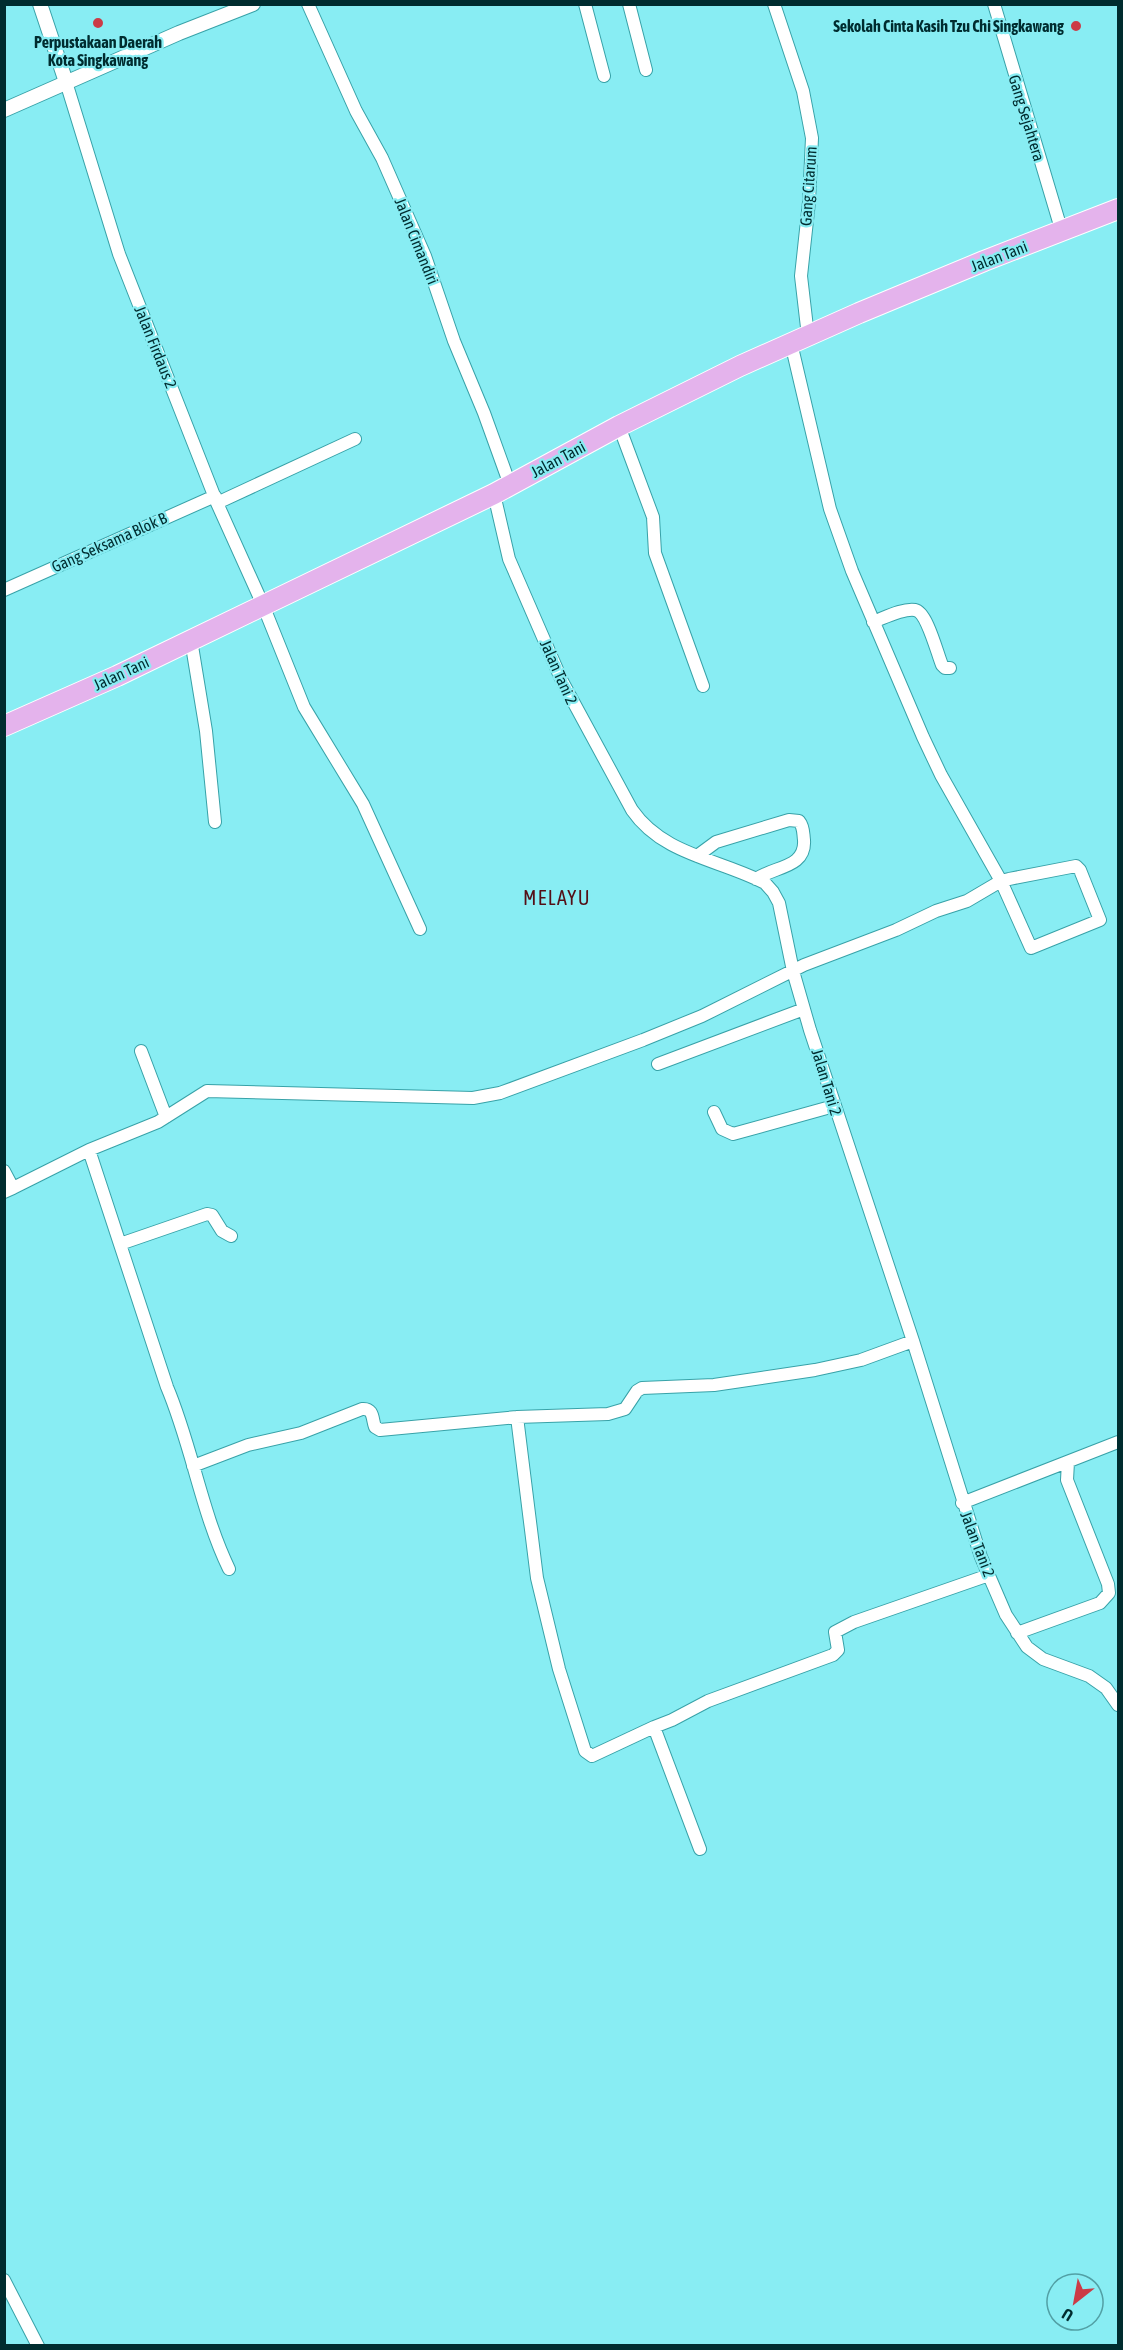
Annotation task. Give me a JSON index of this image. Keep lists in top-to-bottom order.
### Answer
{
  "streets": {
    "highway": ["Jalan Tani"],
    "street": [
      "Gang Sejahtera",
      "Gang Citarum",
      "Jalan Cimandiri",
      "Jalan Firdaus 2",
      "Gang Seksama Blok B",
      "Jalan Tani 2"
    ]
  },
  "crossings": [
    ["Gang Sejahtera", "Jalan Tani"],
    ["Gang Citarum", "Jalan Tani"],
    ["Jalan Cimandiri", "Jalan Tani"],
    ["Jalan Cimandiri", "Jalan Tani 2"],
    ["Jalan Tani", "Jalan Firdaus 2"],
    ["Jalan Tani", "Jalan Tani 2"],
    ["Jalan Firdaus 2", "Gang Seksama Blok B"]
  ],
  "districts": ["MELAYU"],
  "places": ["Perpustakaan Daerah Kota Singkawang", "Sekolah Cinta Kasih Tzu Chi Singkawang"],
  "north": "bottom left"
}
